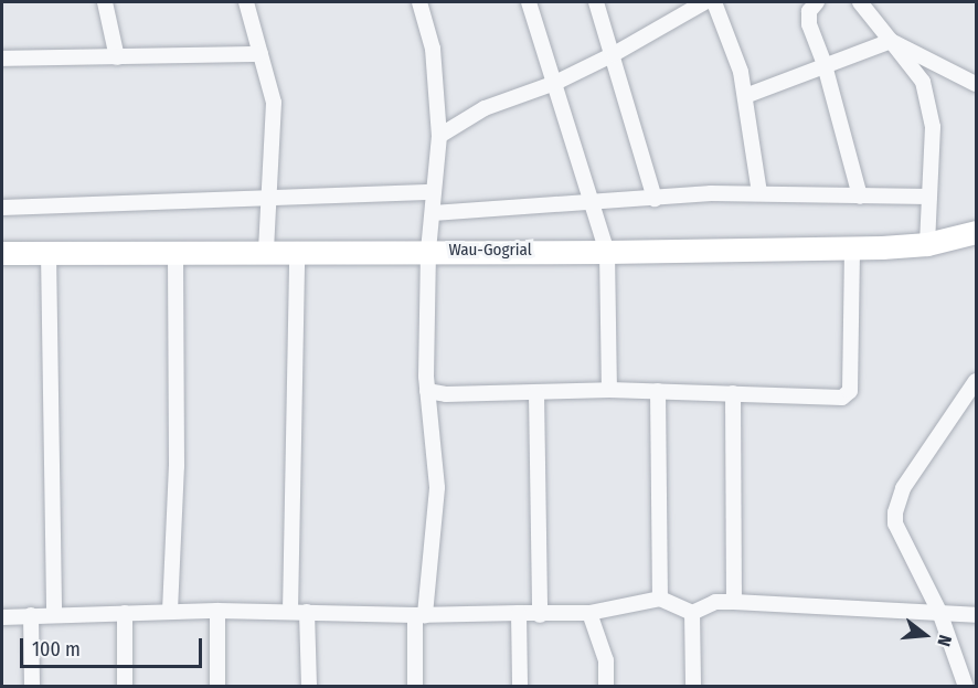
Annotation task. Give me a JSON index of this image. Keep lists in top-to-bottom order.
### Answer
{
  "streets": {
    "main road": ["Wau-Gogrial"]
  },
  "scale_bar": "100 m",
  "north": "right"
}
